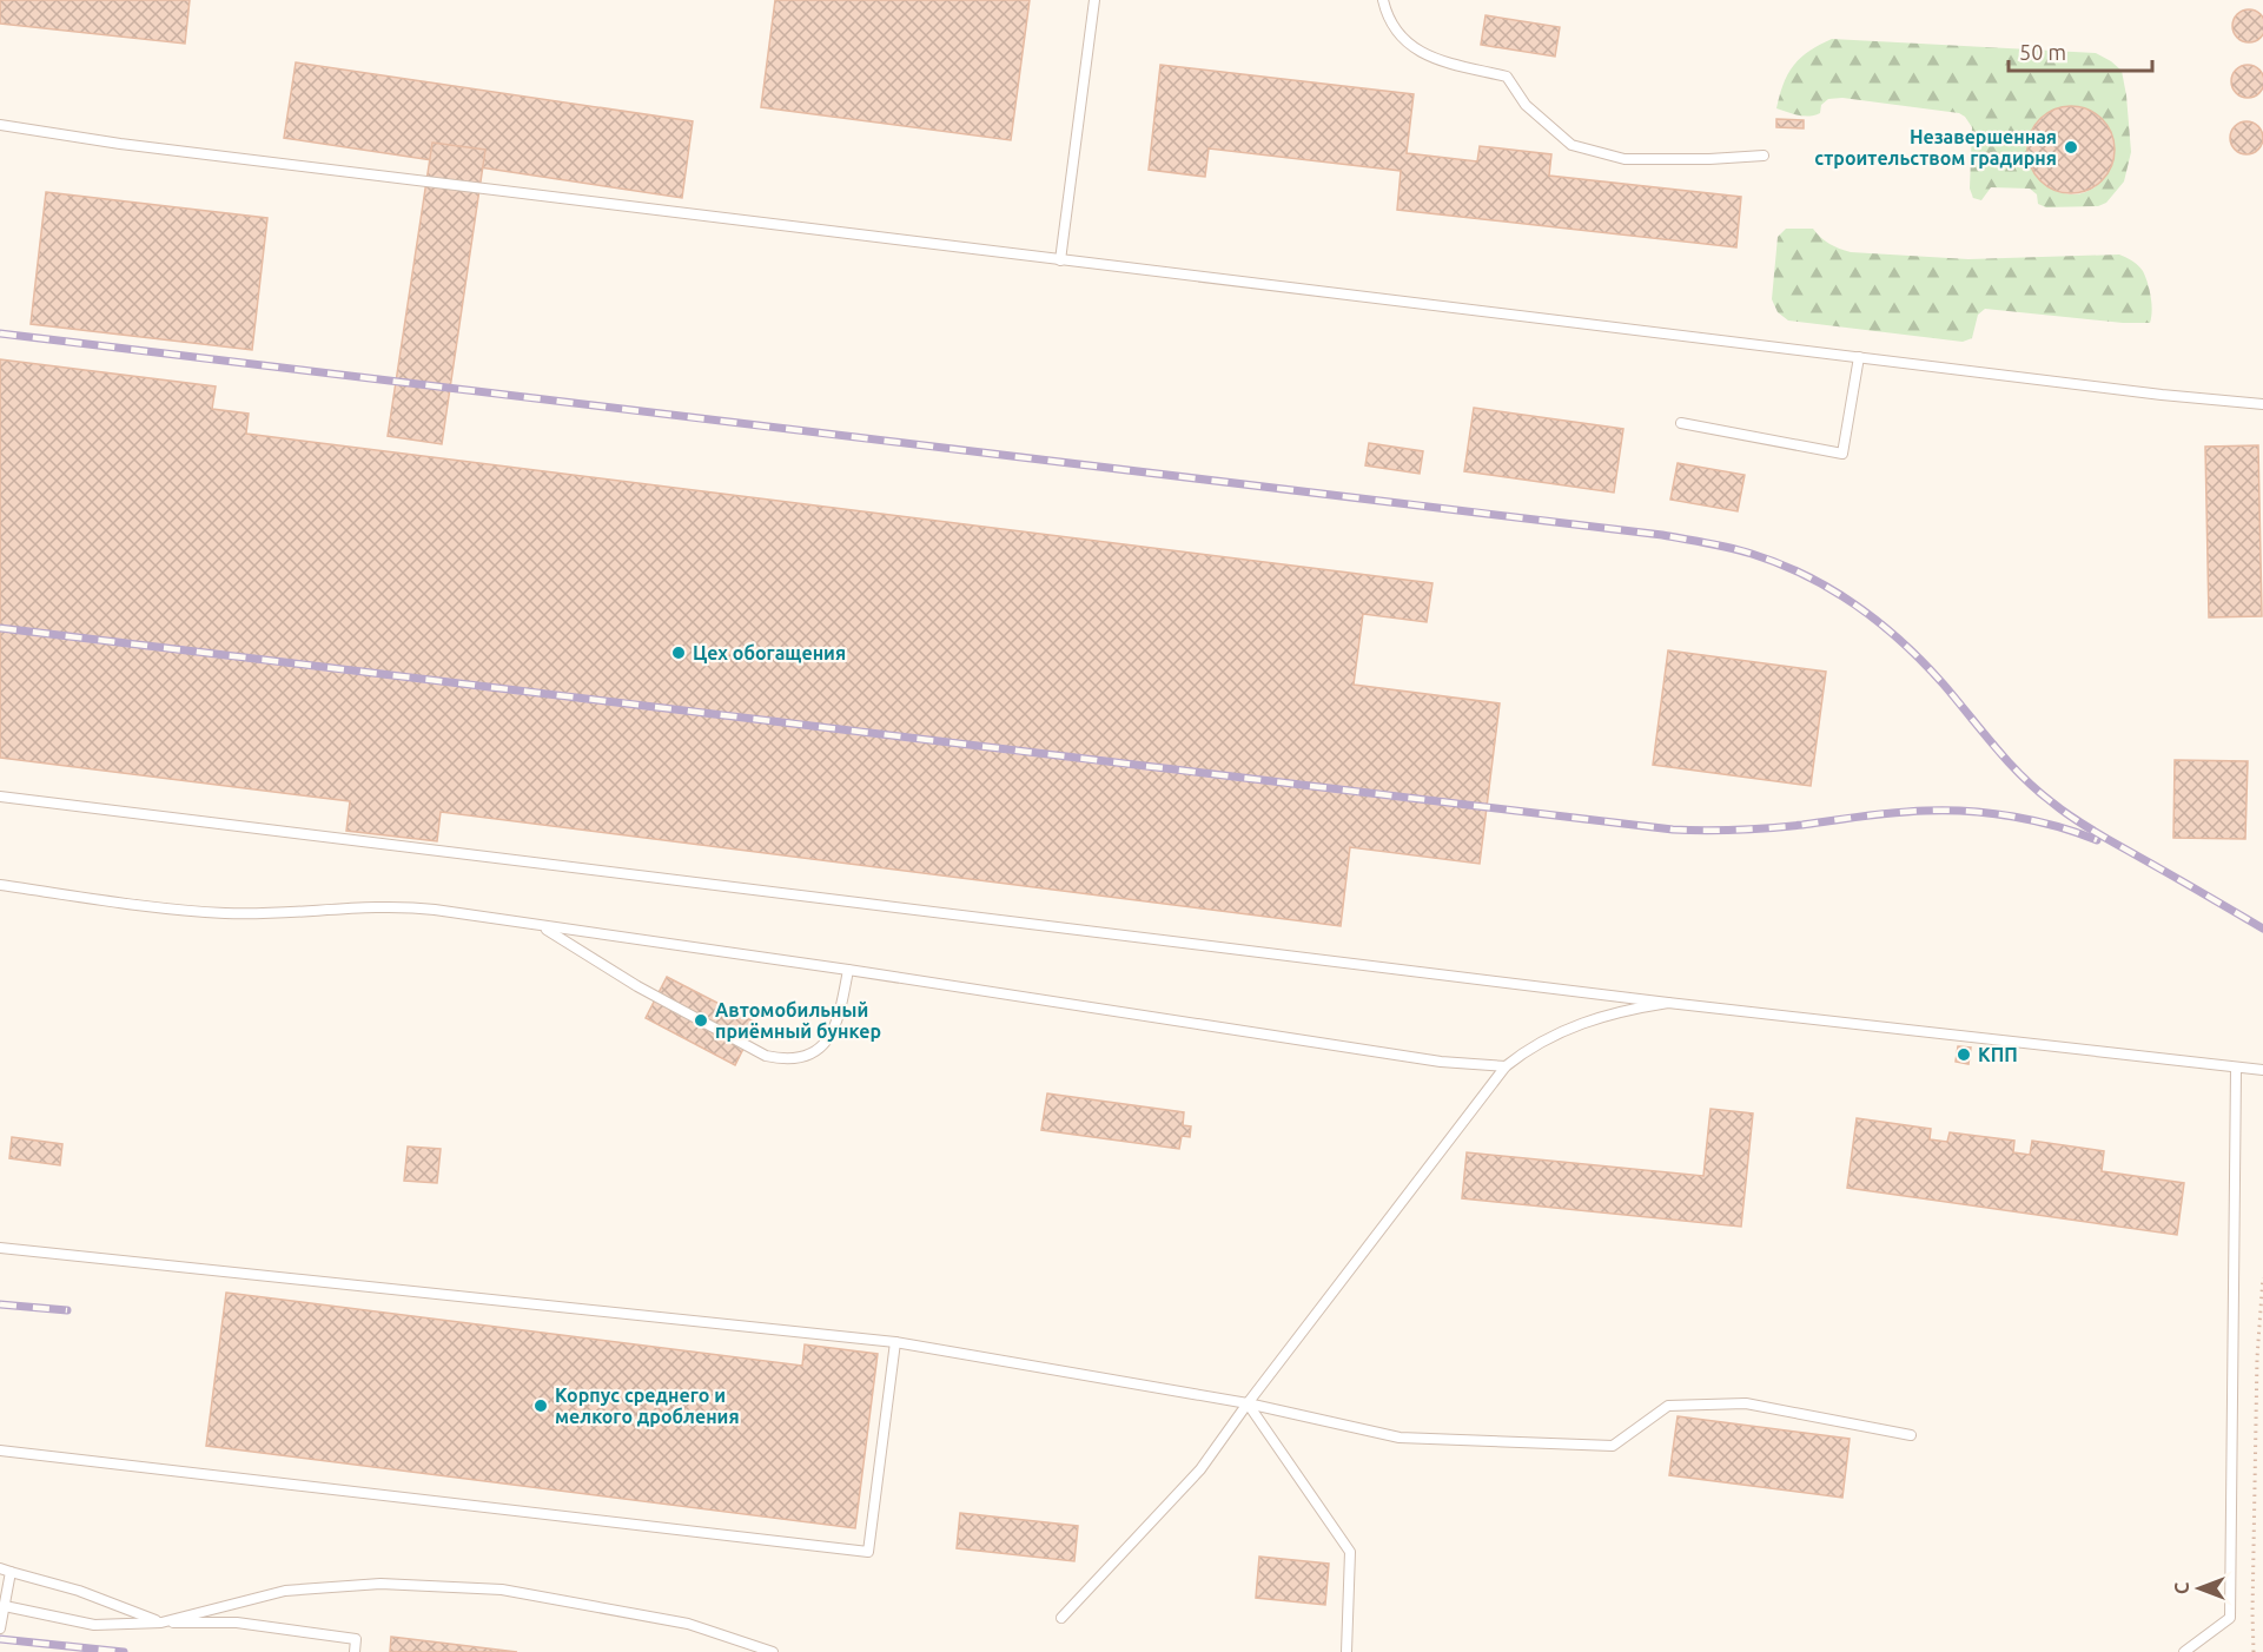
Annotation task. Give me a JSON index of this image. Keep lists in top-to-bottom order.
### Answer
{
  "places": [
    "Незавершенная строительством градирня",
    "Цех обогащения",
    "Автомобильный приёмный бункер",
    "КПП",
    "Корпус среднего и мелкого дробления"
  ],
  "scale_bar": "50 m",
  "north": "left"
}
